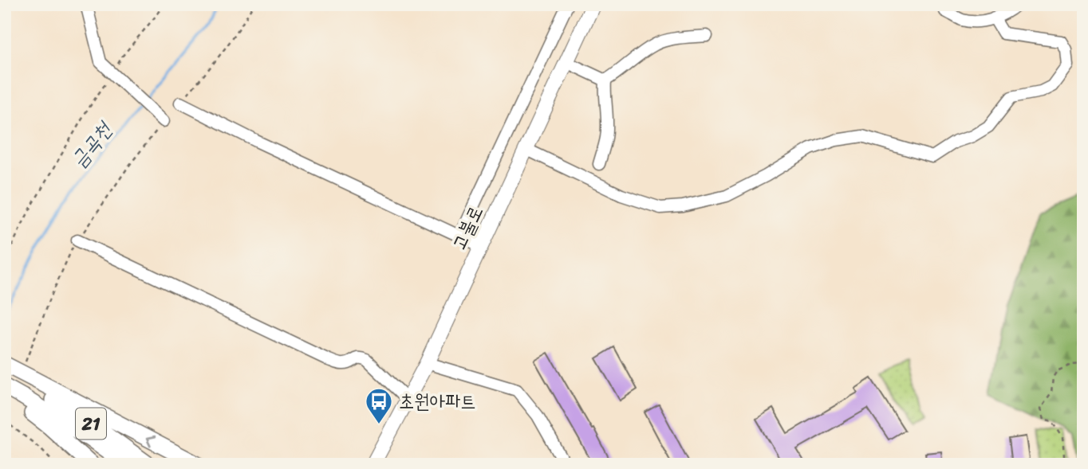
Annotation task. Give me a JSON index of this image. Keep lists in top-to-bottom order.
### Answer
{
  "streets": {
    "highway": ["21"],
    "main road": ["고불로"]
  },
  "water": ["금곡천"],
  "places": {
    "bus stop": ["초원아파트"]
  }
}
